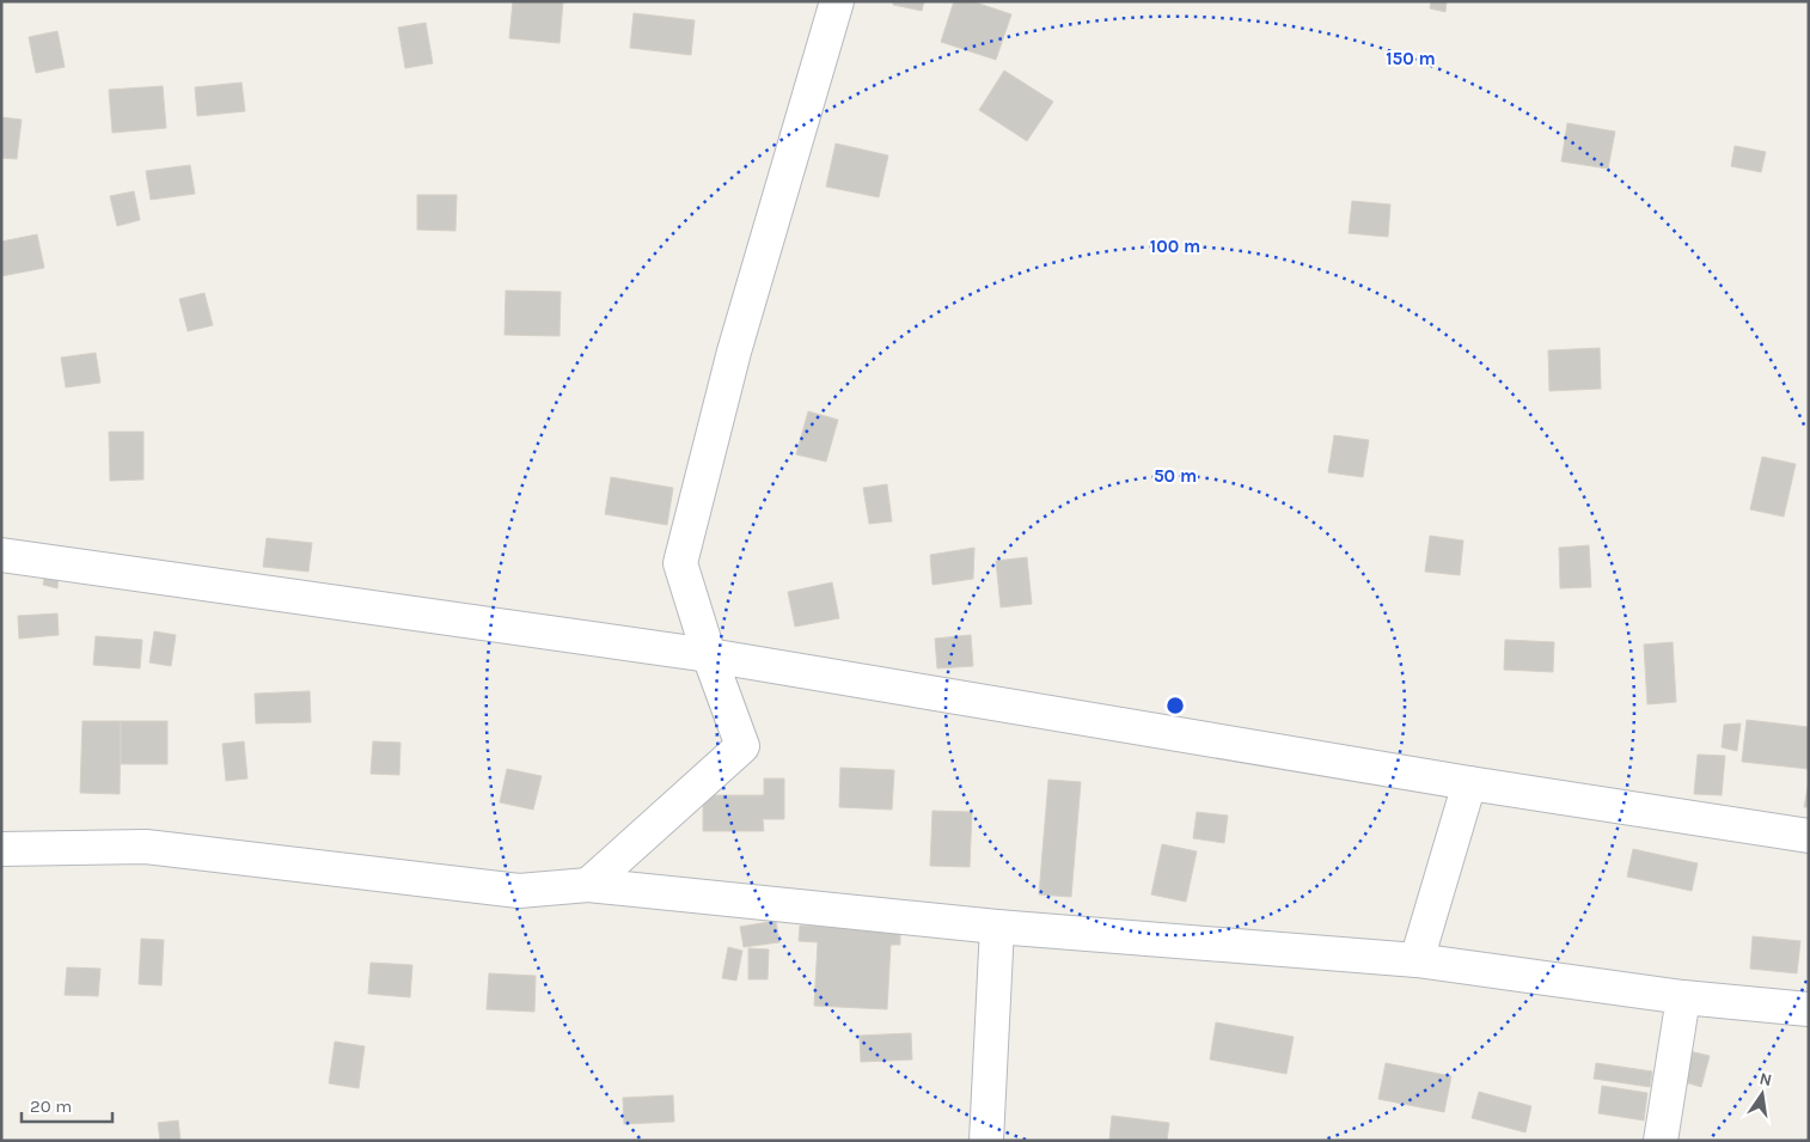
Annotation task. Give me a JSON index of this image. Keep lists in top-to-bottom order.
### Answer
{
  "scale_bar": "20 m",
  "north": "top",
  "rings": ["150 m", "100 m", "50 m"]
}
